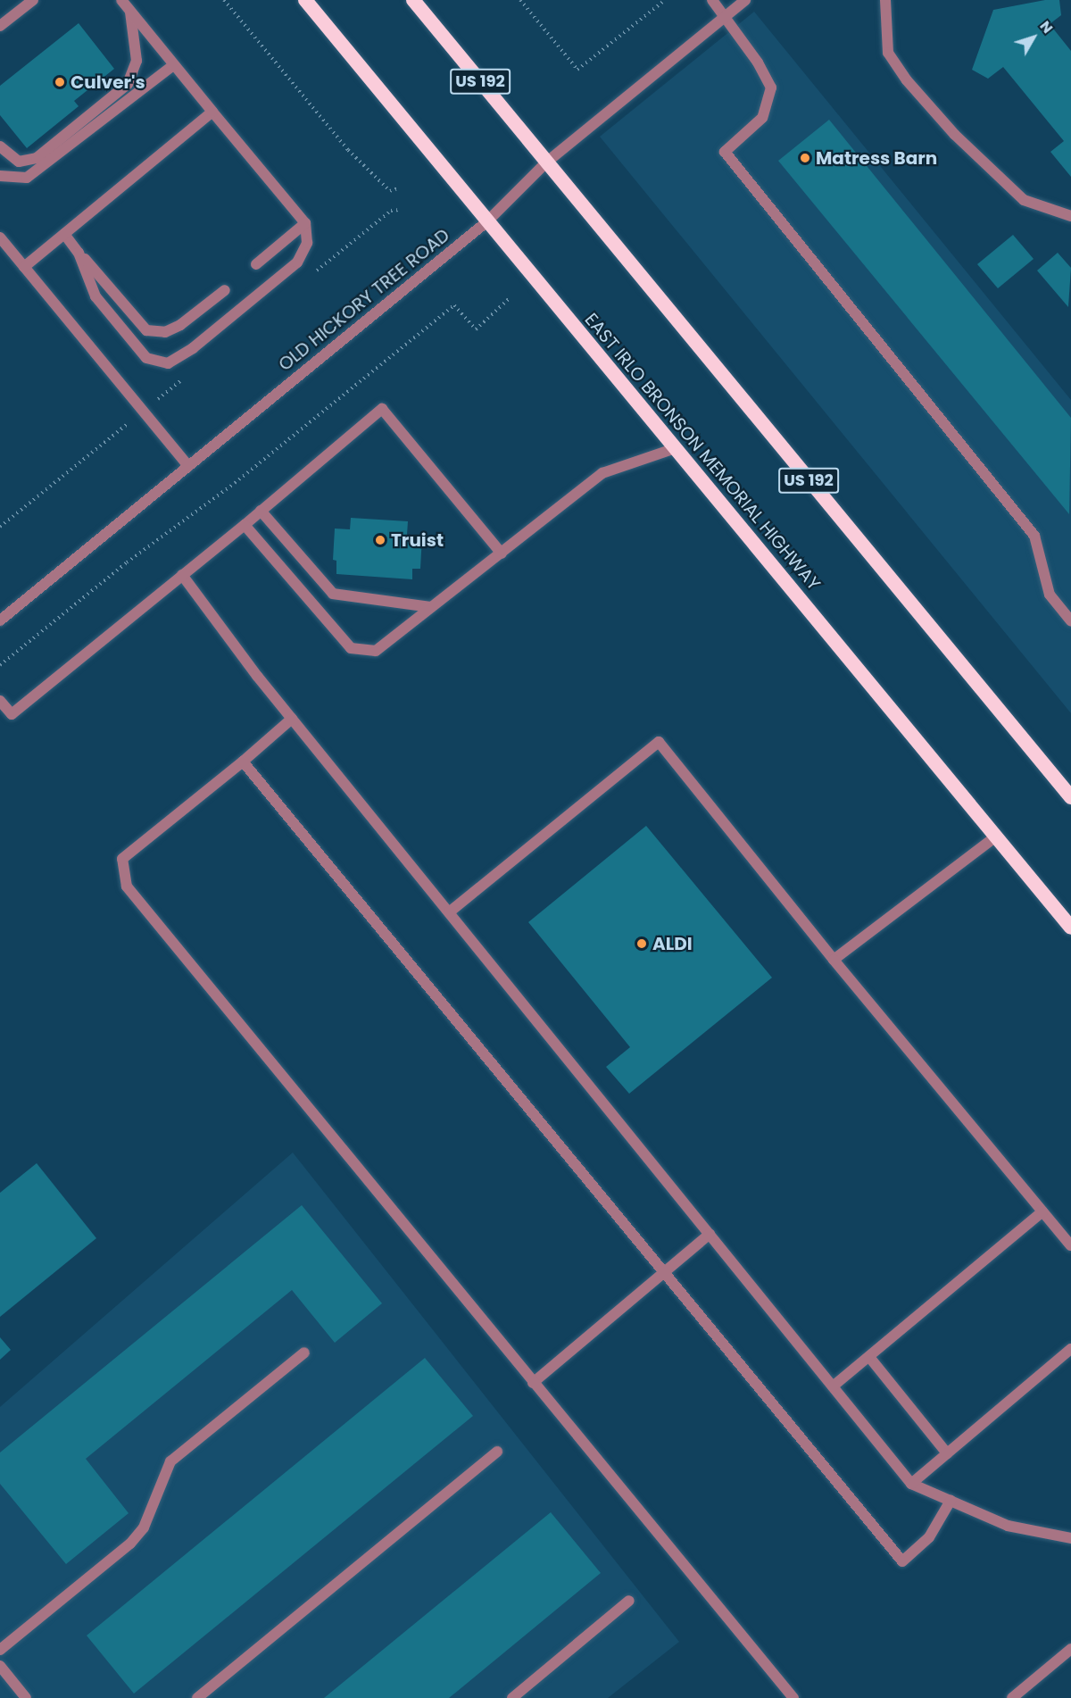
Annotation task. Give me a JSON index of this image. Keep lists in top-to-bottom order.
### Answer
{
  "streets": {
    "highway": ["US 192", "EAST IRLO BRONSON MEMORIAL HIGHWAY"],
    "street": ["OLD HICKORY TREE ROAD"]
  },
  "crossings": [
    ["US 192", "OLD HICKORY TREE ROAD"],
    ["OLD HICKORY TREE ROAD", "EAST IRLO BRONSON MEMORIAL HIGHWAY"]
  ],
  "places": [
    "Culver's",
    "Matress Barn",
    "Truist",
    "ALDI"
  ],
  "north": "top right"
}
